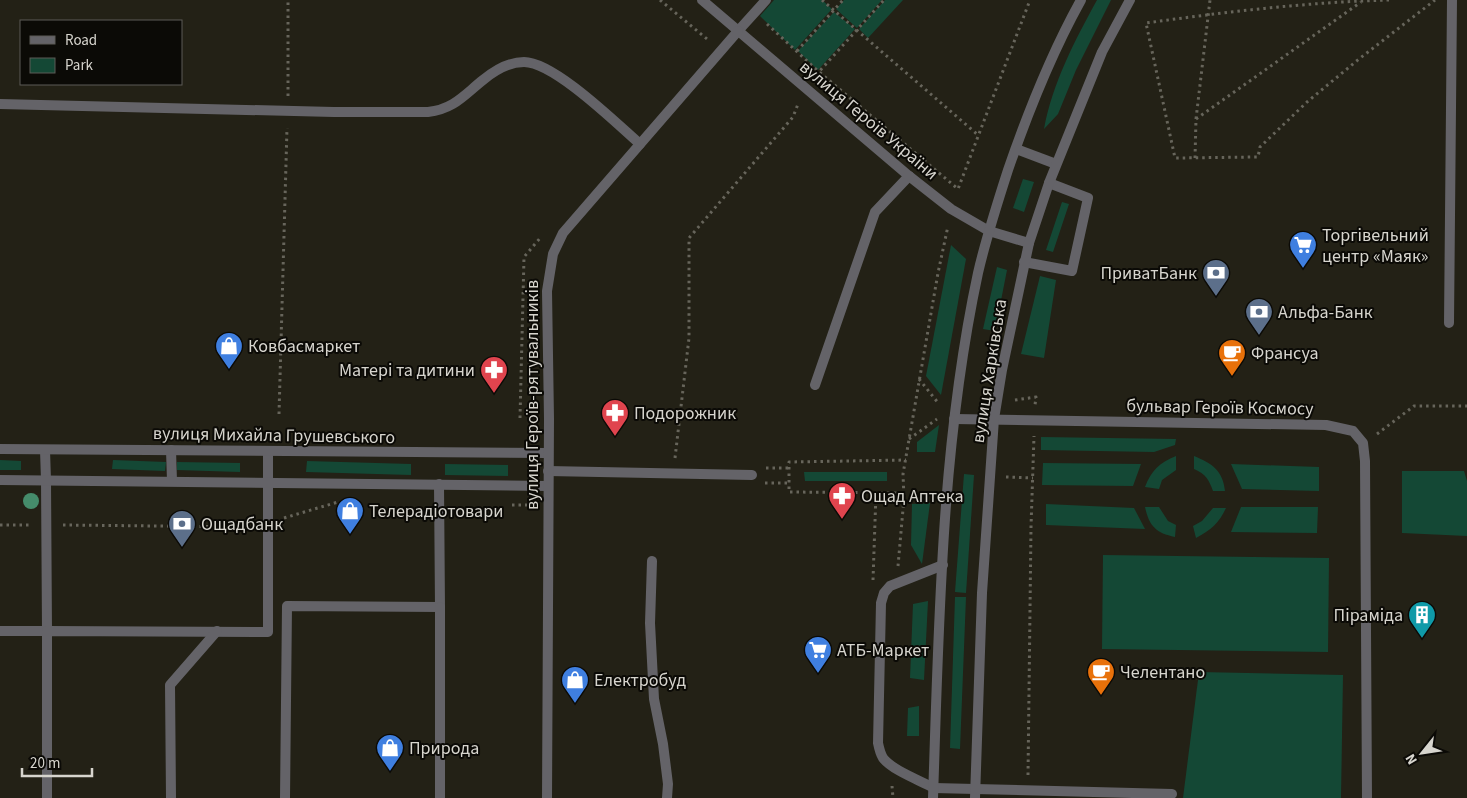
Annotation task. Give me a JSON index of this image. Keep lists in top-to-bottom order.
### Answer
{
  "streets": {
    "street": [
      "вулиця Героїв України",
      "вулиця Харківська",
      "вулиця Героїв-рятувальників",
      "бульвар Героїв Космосу",
      "вулиця Михайла Грушевського"
    ]
  },
  "crossings": [
    ["вулиця Героїв України", "вулиця Харківська"],
    ["вулиця Героїв України", "вулиця Героїв-рятувальників"],
    ["вулиця Харківська", "бульвар Героїв Космосу"],
    ["вулиця Героїв-рятувальників", "вулиця Михайла Грушевського"]
  ],
  "places": {
    "supermarket": ["Торгівельний центр «Маяк»", "АТБ-Маркет"],
    "bank": ["ПриватБанк", "Альфа-Банк", "Ощадбанк"],
    "shop": [
      "Ковбасмаркет",
      "Телерадіотовари",
      "Електробуд",
      "Природа"
    ],
    "cafe": ["Франсуа", "Челентано"],
    "pharmacy": ["Матері та дитини", "Подорожник", "Ощад Аптека"],
    "building": ["Піраміда"]
  },
  "legend": ["Road", "Park"],
  "scale_bar": "20 m",
  "north": "bottom left"
}
